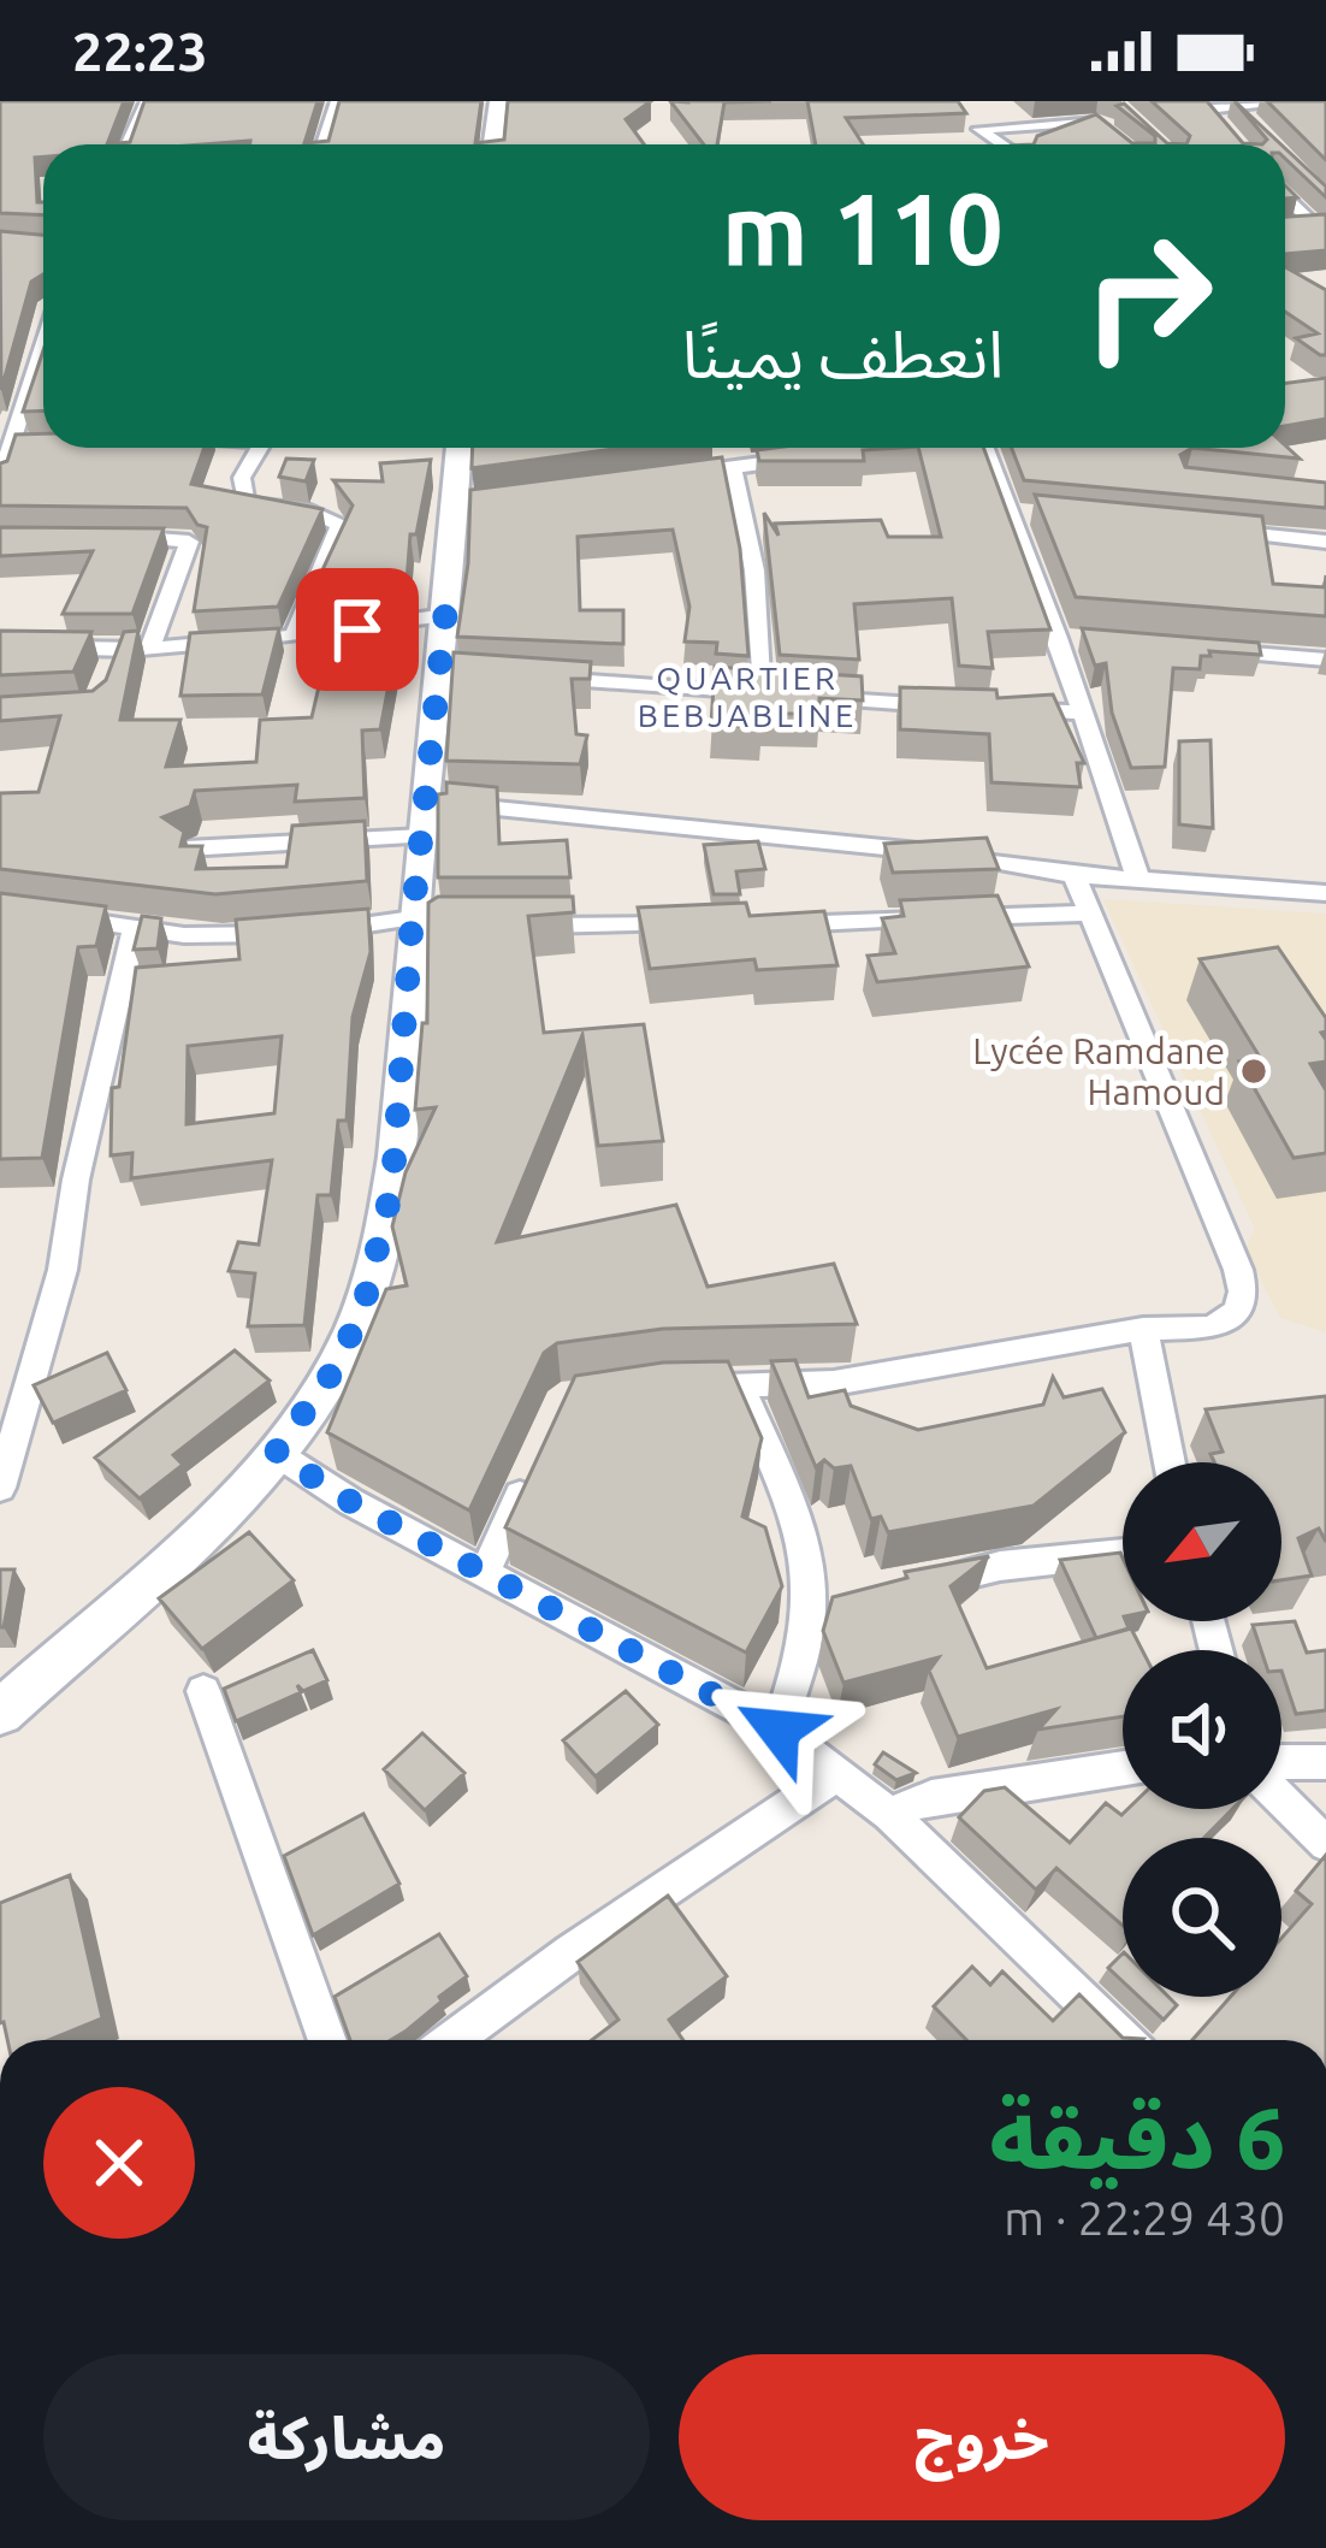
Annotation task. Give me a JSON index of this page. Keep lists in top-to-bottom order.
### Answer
{
  "districts": ["QUARTIER BEBJABLINE"],
  "places": ["Lycée Ramdane Hamoud"],
  "north": "bottom left",
  "page": {
    "status": "22:23",
    "turn": ["110 m", "انعطف يمينًا"],
    "heading": ["6 دقيقة", "430 m · 22:29"],
    "buttons": ["خروج", "مشاركة"]
  }
}
